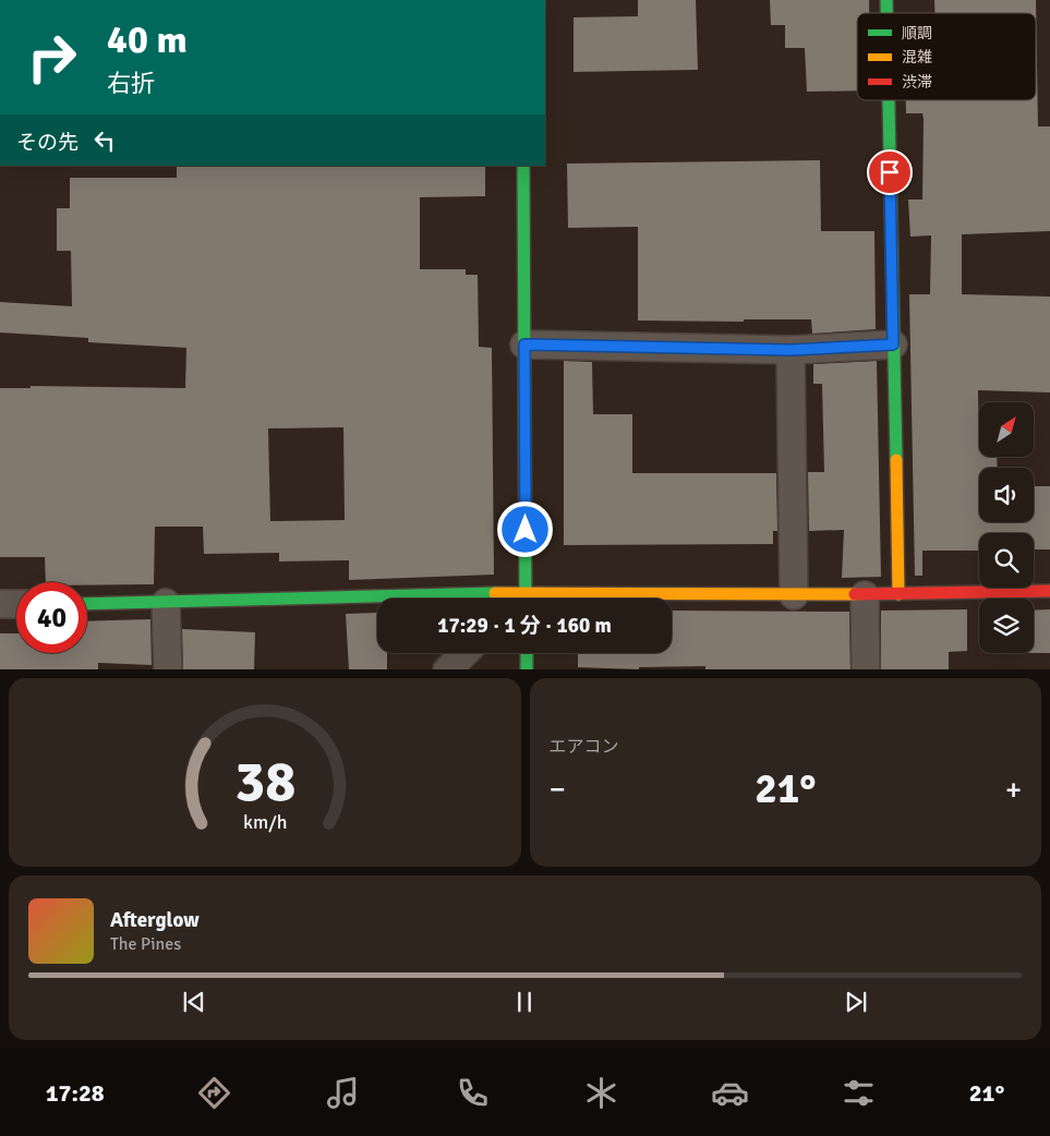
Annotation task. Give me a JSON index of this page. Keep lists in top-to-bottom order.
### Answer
{
  "legend": ["順調", "混雑", "渋滞"],
  "north": "top right",
  "page": {
    "turn": ["40 m", "右折"],
    "then": "その先",
    "limit": "40",
    "trip": "17:29 · 1 分 · 160 m",
    "tile": "エアコン",
    "heat": ["−", "21°", "+"],
    "song": ["Afterglow", "The Pines"],
    "tabs": ["17:28", "21°"],
    "gauge": ["38", "km/h"]
  }
}
